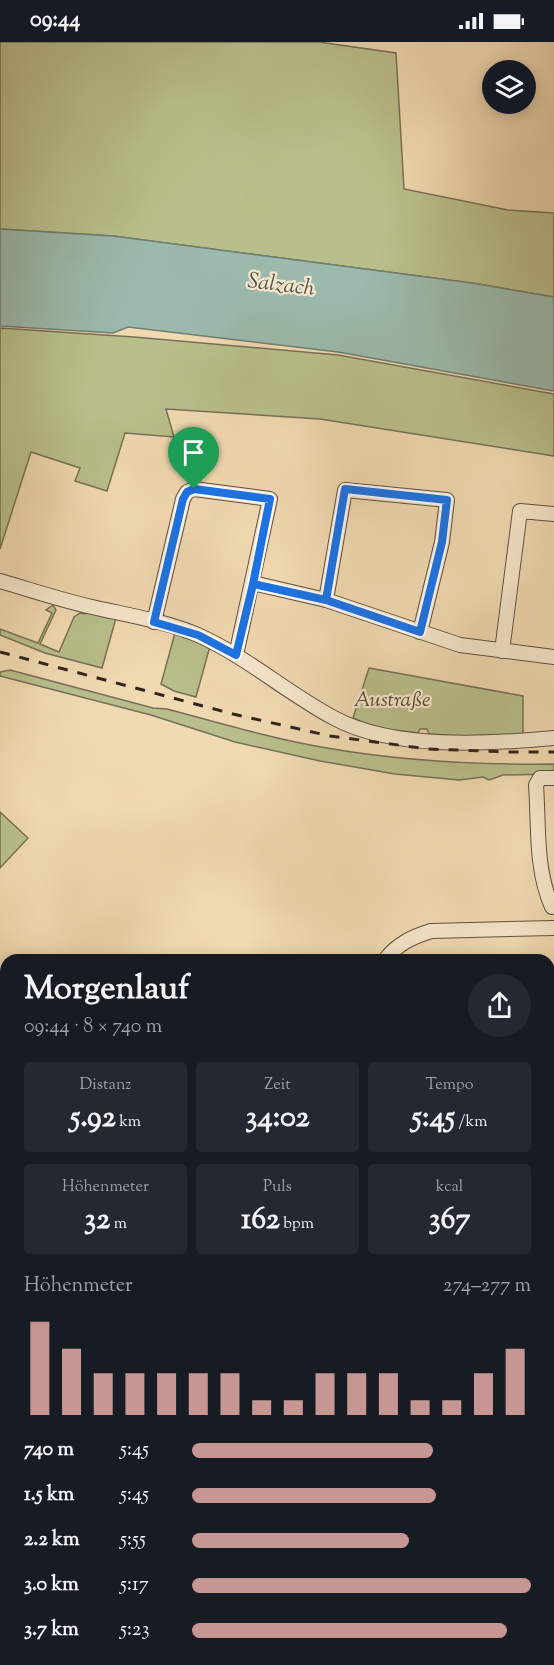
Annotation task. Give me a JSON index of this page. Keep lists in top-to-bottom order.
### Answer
{
  "water": ["Salzach"],
  "parks": ["Austraße"],
  "page": {
    "status": "09:44",
    "heading": ["Morgenlauf", "09:44 · 8 × 740 m"],
    "stats": [
      ["Distanz", "5.92 km"],
      ["Zeit", "34:02"],
      ["Tempo", "5:45 /km"],
      ["Höhenmeter", "32 m"],
      ["Puls", "162 bpm"],
      ["kcal", "367"]
    ],
    "chart": ["Höhenmeter", "274–277 m"],
    "list": [
      {
        "name": "740 m",
        "note": "5:45"
      },
      {
        "name": "1.5 km",
        "note": "5:45"
      },
      {
        "name": "2.2 km",
        "note": "5:55"
      },
      {
        "name": "3.0 km",
        "note": "5:17"
      },
      {
        "name": "3.7 km",
        "note": "5:23"
      }
    ]
  }
}
